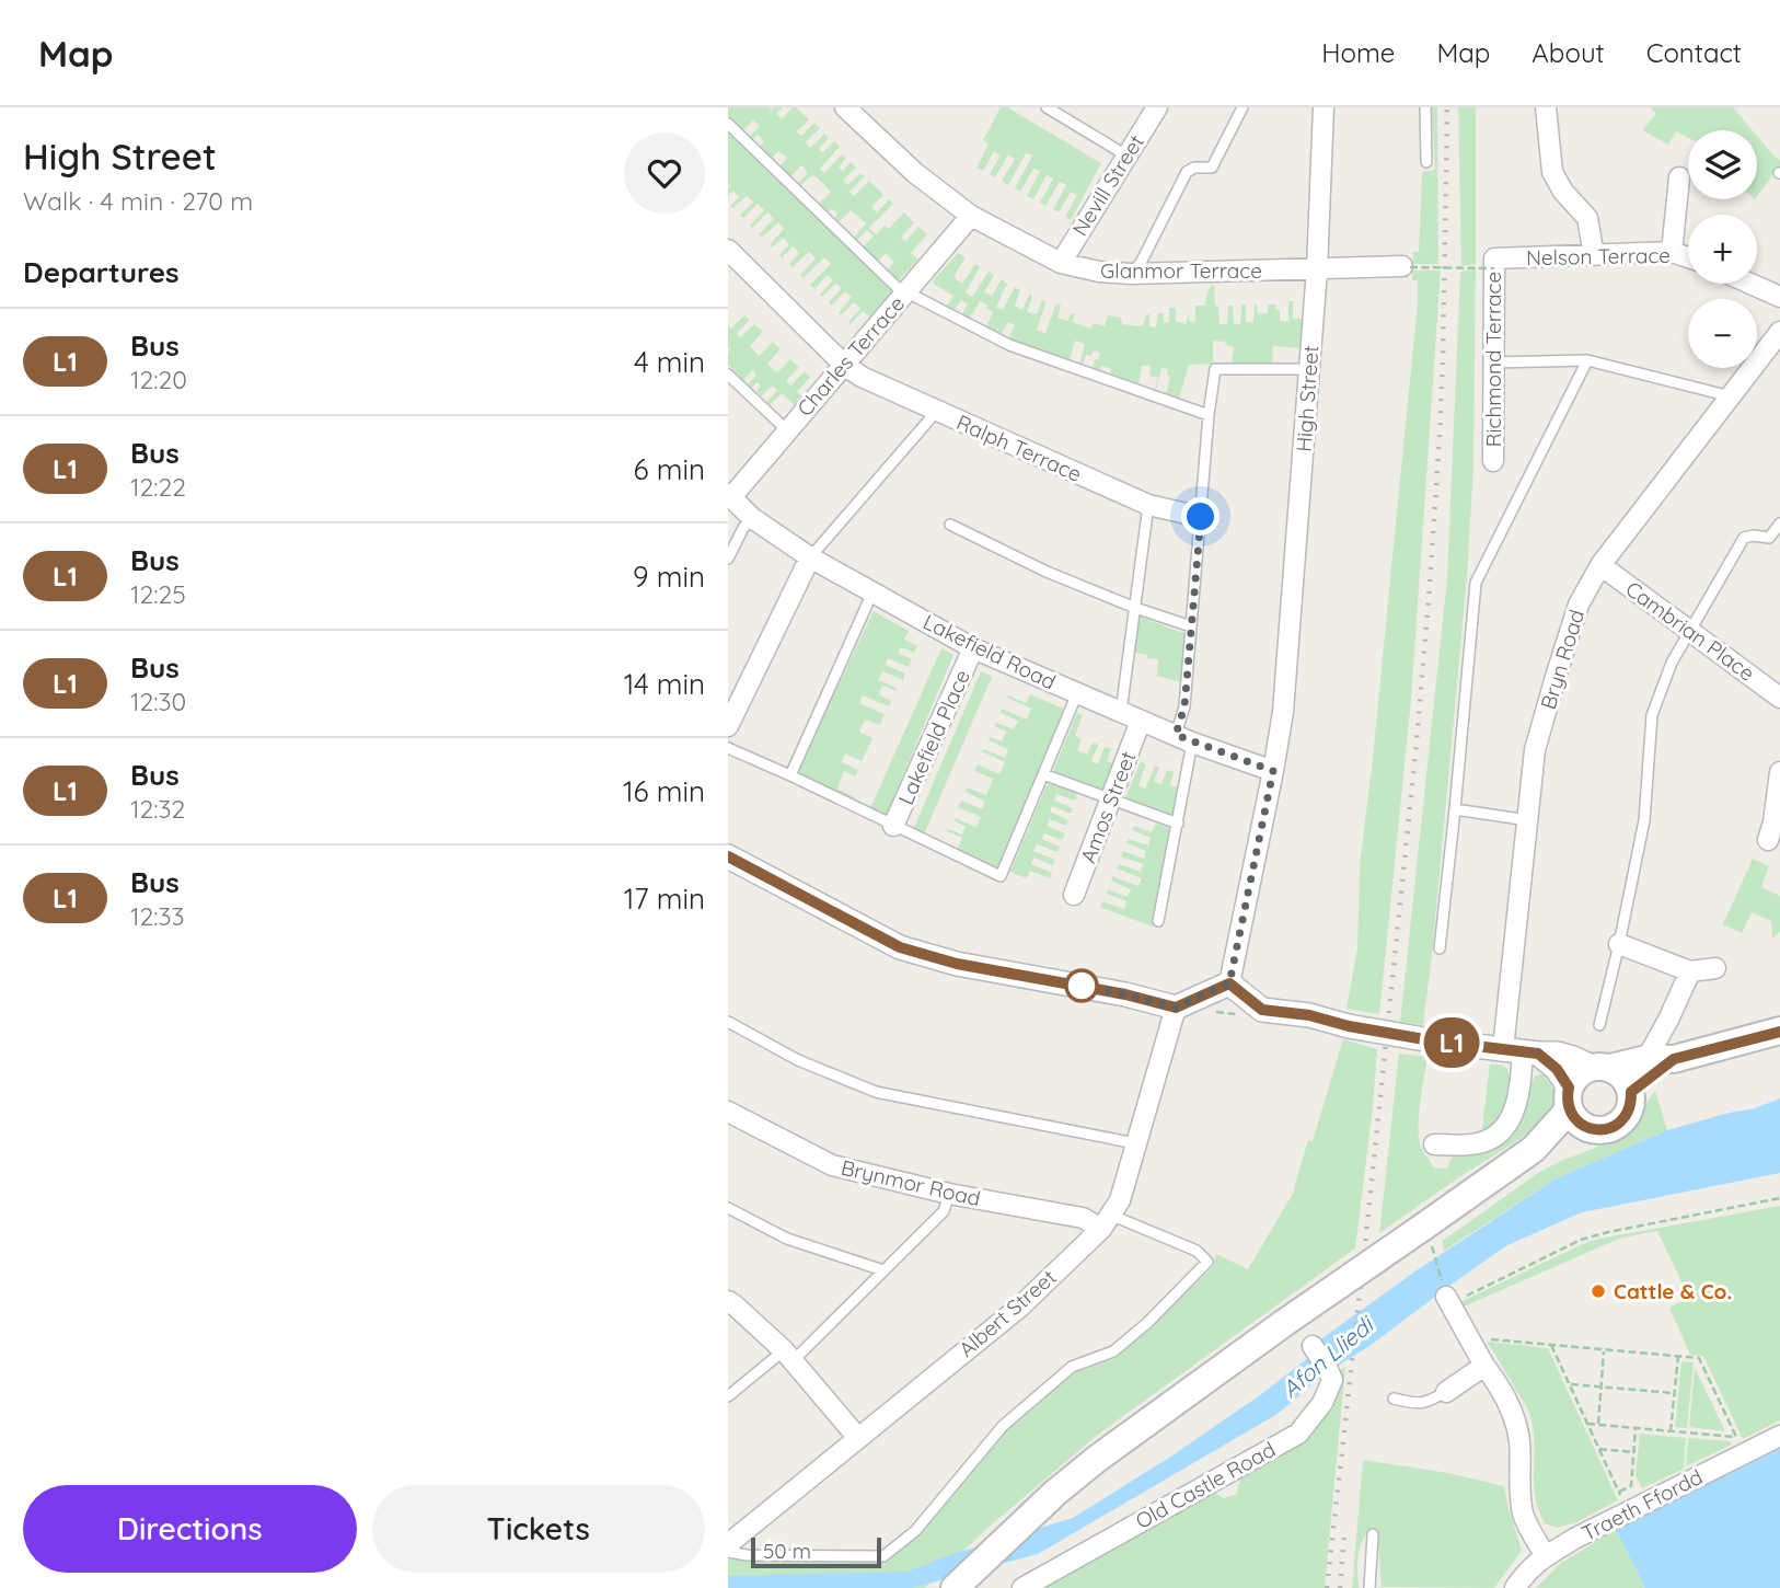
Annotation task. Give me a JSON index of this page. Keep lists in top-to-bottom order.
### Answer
{
  "streets": {
    "street": [
      "Nevill Street",
      "Nelson Terrace",
      "Glanmor Terrace",
      "Charles Terrace",
      "Richmond Terrace",
      "High Street",
      "Ralph Terrace",
      "Cambrian Place",
      "Lakefield Road",
      "Bryn Road",
      "Lakefield Place",
      "Amos Street",
      "Brynmor Road",
      "Albert Street",
      "Old Castle Road",
      "Traeth Ffordd"
    ]
  },
  "crossings": [
    ["Nevill Street", "Glanmor Terrace"],
    ["Nelson Terrace", "Richmond Terrace"],
    ["Glanmor Terrace", "Charles Terrace"],
    ["Glanmor Terrace", "High Street"],
    ["Charles Terrace", "Ralph Terrace"],
    ["Charles Terrace", "Lakefield Road"],
    ["High Street", "Lakefield Road"],
    ["Cambrian Place", "Bryn Road"],
    ["Lakefield Road", "Lakefield Place"],
    ["Lakefield Road", "Amos Street"],
    ["Brynmor Road", "Albert Street"]
  ],
  "water": ["Afon Lliedi"],
  "places": ["Cattle & Co."],
  "lines": ["bus line L1"],
  "scale_bar": "50 m",
  "page": {
    "header": "Map",
    "nav": [
      "Home",
      "Map",
      "About",
      "Contact"
    ],
    "heading": [
      ["High Street", "Walk · 4 min · 270 m"],
      "Departures"
    ],
    "on_map": "L1",
    "map_buttons": ["+", "−"],
    "list": [
      {
        "mark": "L1",
        "name": "Bus",
        "note": "12:20",
        "value": "4 min"
      },
      {
        "mark": "L1",
        "name": "Bus",
        "note": "12:22",
        "value": "6 min"
      },
      {
        "mark": "L1",
        "name": "Bus",
        "note": "12:25",
        "value": "9 min"
      },
      {
        "mark": "L1",
        "name": "Bus",
        "note": "12:30",
        "value": "14 min"
      },
      {
        "mark": "L1",
        "name": "Bus",
        "note": "12:32",
        "value": "16 min"
      },
      {
        "mark": "L1",
        "name": "Bus",
        "note": "12:33",
        "value": "17 min"
      }
    ],
    "buttons": ["Directions", "Tickets"],
    "scale": "50 m"
  }
}
